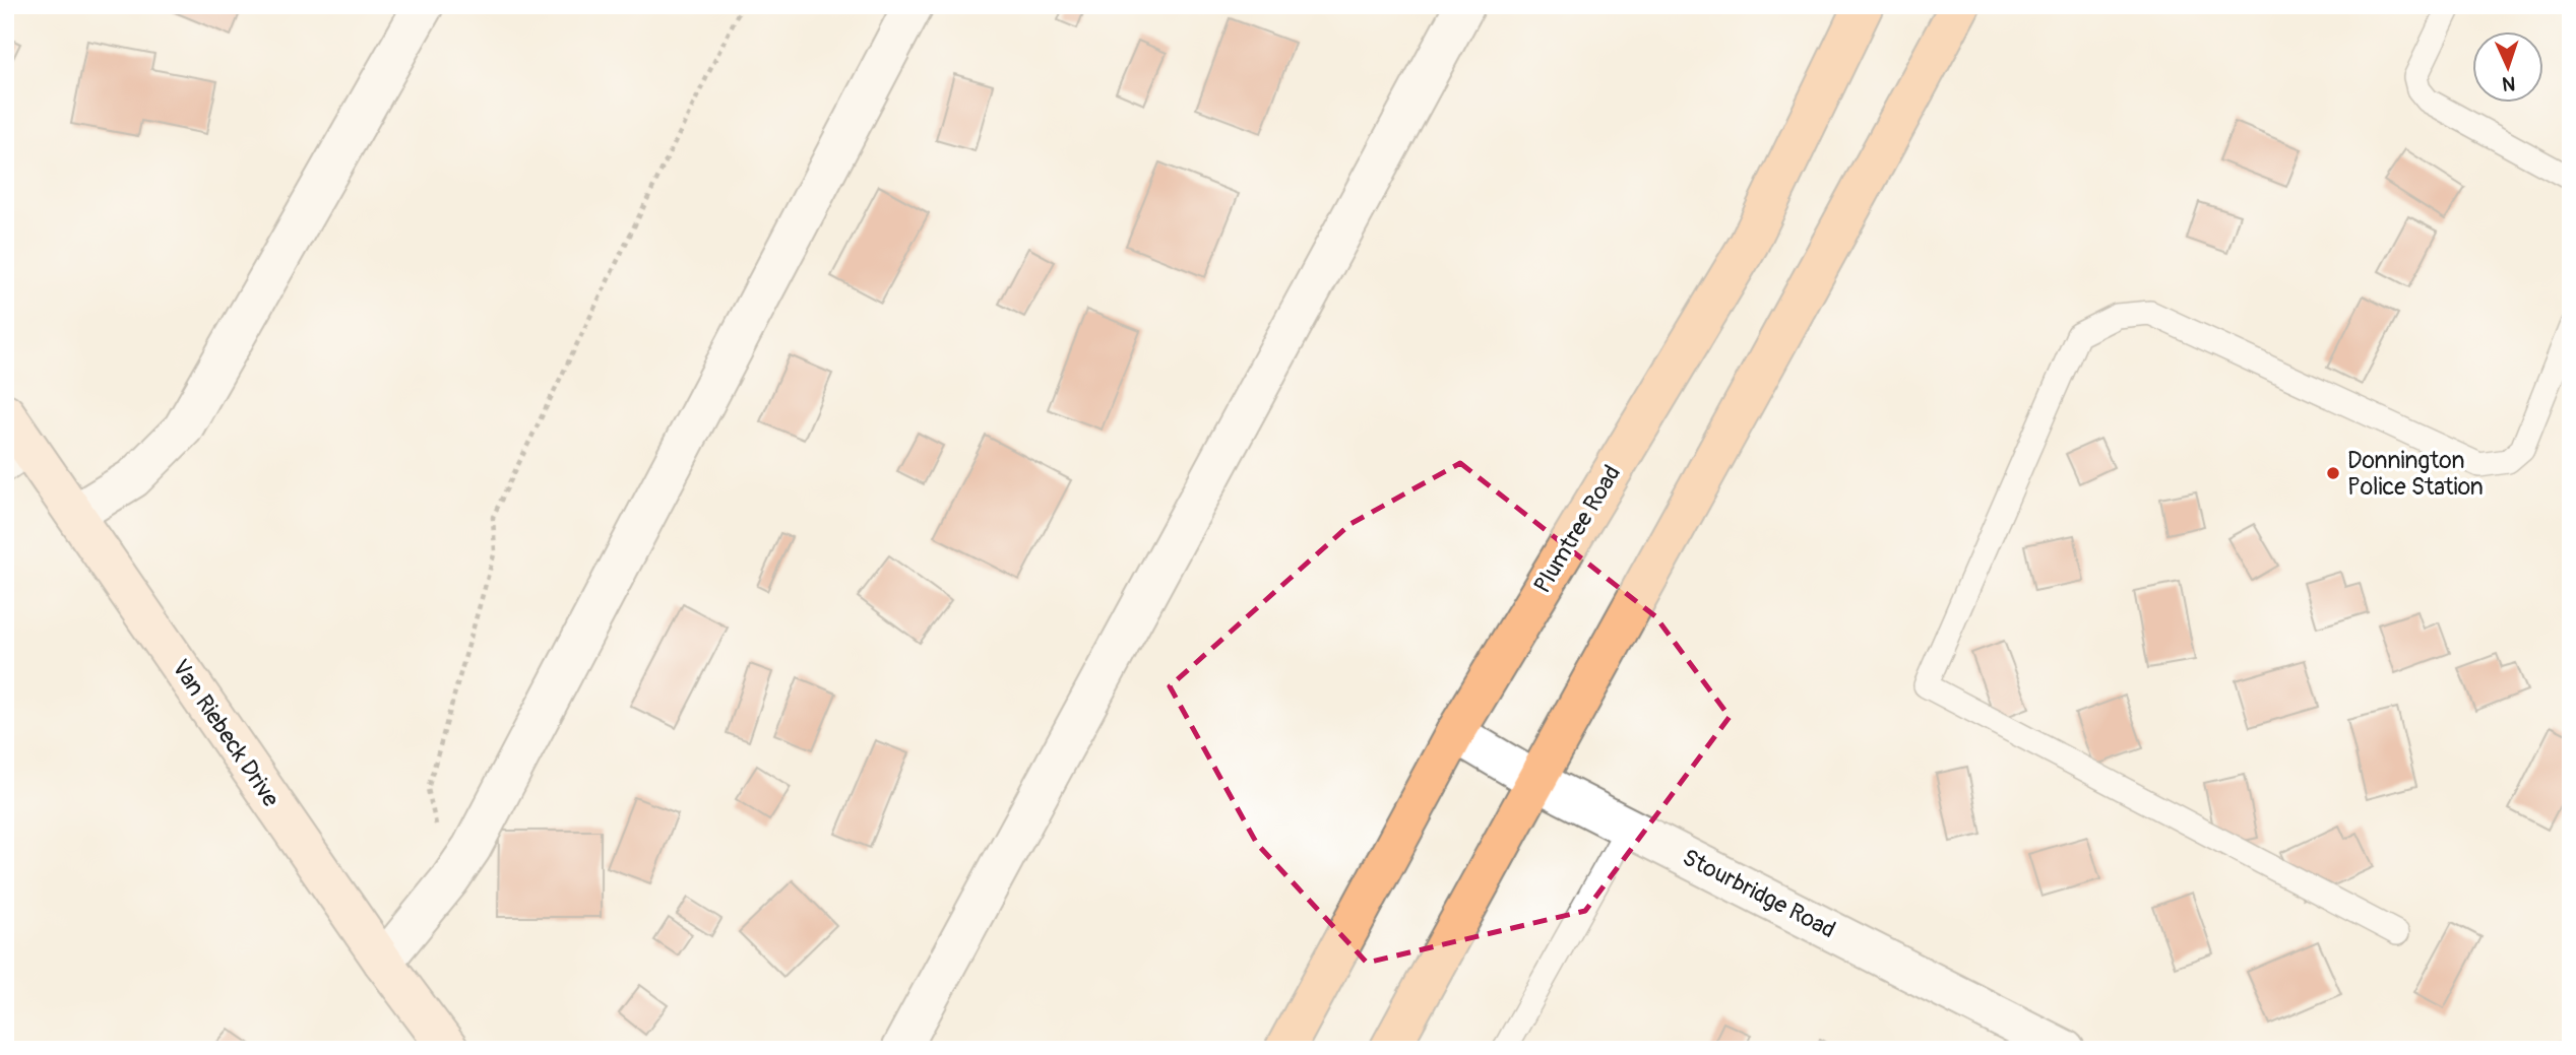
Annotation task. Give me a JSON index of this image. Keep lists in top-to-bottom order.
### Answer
{
  "streets": {
    "highway": ["Plumtree Road"],
    "street": ["Van Riebeck Drive", "Stourbridge Road"]
  },
  "crossings": [
    ["Plumtree Road", "Stourbridge Road"]
  ],
  "places": ["Donnington Police Station"],
  "north": "bottom"
}
